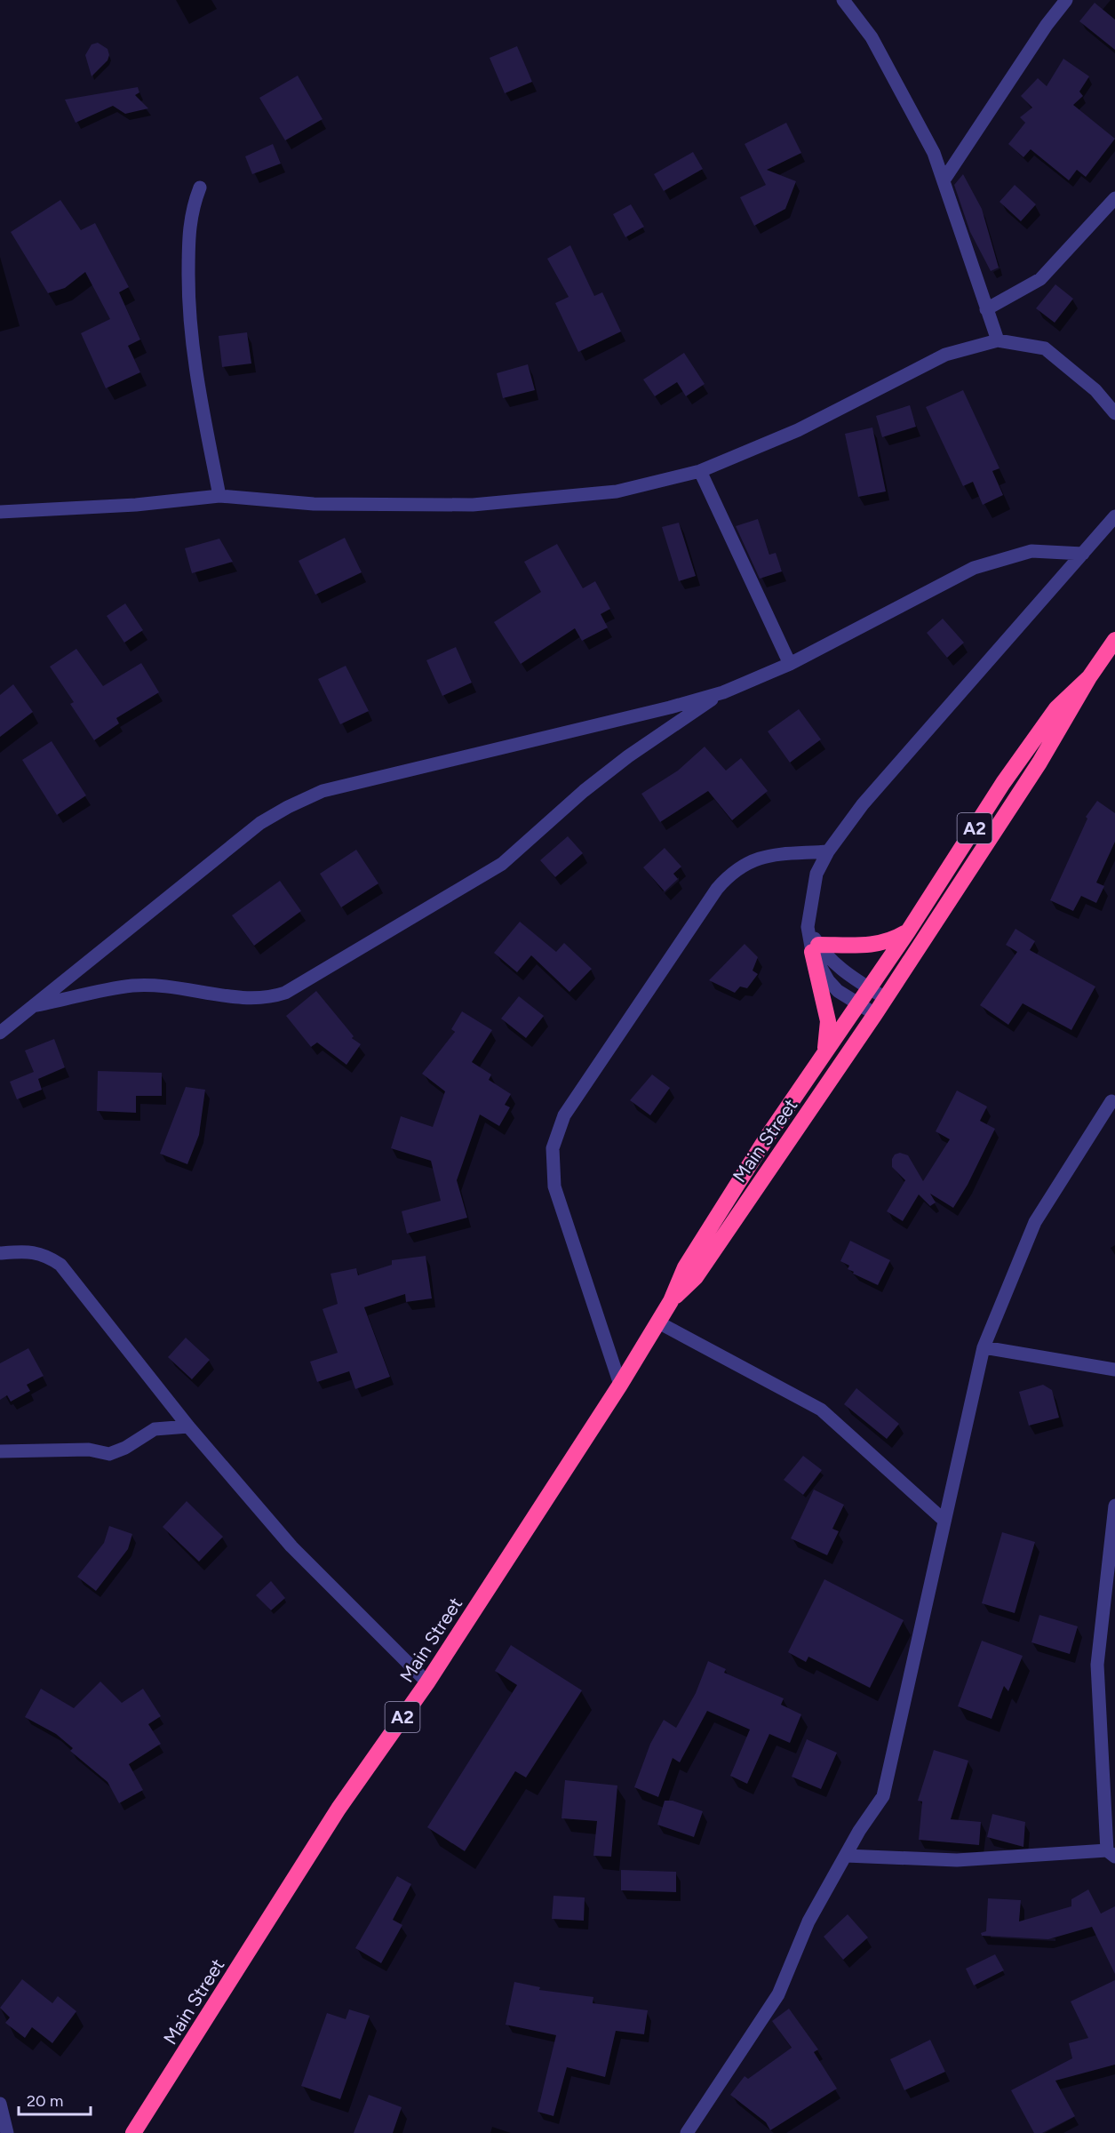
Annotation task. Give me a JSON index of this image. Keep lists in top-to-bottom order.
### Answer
{
  "streets": {
    "highway": ["A2", "Main Street"]
  },
  "crossings": [
    ["A2", "Main Street"]
  ],
  "scale_bar": "20 m"
}
